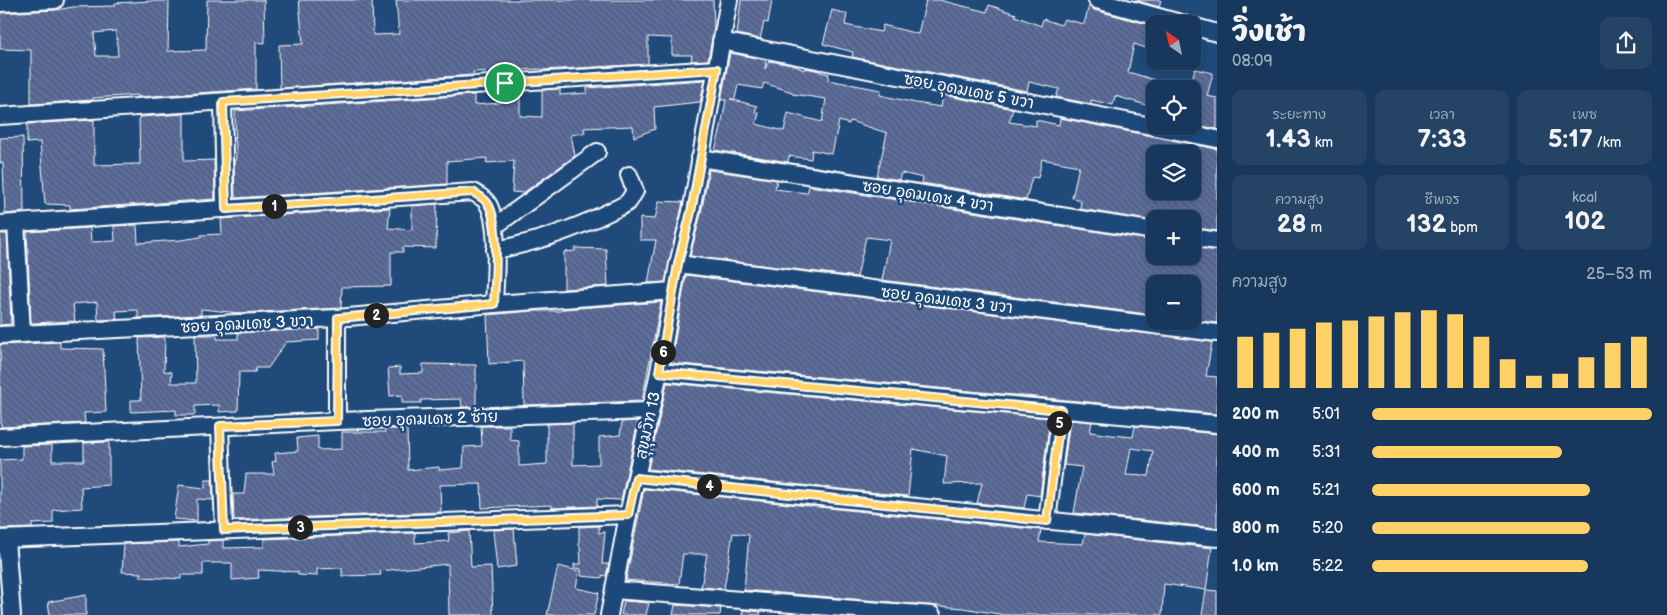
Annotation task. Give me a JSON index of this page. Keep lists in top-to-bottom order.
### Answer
{
  "streets": {
    "street": [
      "ซอย อุดมเดช 5 ขวา",
      "ซอย อุดมเดช 4 ขวา",
      "ซอย อุดมเดช 3 ขวา",
      "ซอย อุดมเดช 2 ซ้าย",
      "สุขุมวิท 13"
    ]
  },
  "crossings": [
    ["ซอย อุดมเดช 5 ขวา", "สุขุมวิท 13"],
    ["ซอย อุดมเดช 4 ขวา", "สุขุมวิท 13"],
    ["ซอย อุดมเดช 3 ขวา", "สุขุมวิท 13"],
    ["ซอย อุดมเดช 2 ซ้าย", "สุขุมวิท 13"]
  ],
  "north": "top left",
  "page": {
    "heading": ["วิ่งเช้า", "08:09"],
    "map_buttons": ["+", "−"],
    "stats": [
      ["ระยะทาง", "1.43 km"],
      ["เวลา", "7:33"],
      ["เพซ", "5:17 /km"],
      ["ความสูง", "28 m"],
      ["ชีพจร", "132 bpm"],
      ["kcal", "102"]
    ],
    "pins": [
      "1",
      "2",
      "6",
      "5",
      "4",
      "3"
    ],
    "chart": ["ความสูง", "25–53 m"],
    "list": [
      {
        "name": "200 m",
        "note": "5:01"
      },
      {
        "name": "400 m",
        "note": "5:31"
      },
      {
        "name": "600 m",
        "note": "5:21"
      },
      {
        "name": "800 m",
        "note": "5:20"
      },
      {
        "name": "1.0 km",
        "note": "5:22"
      }
    ]
  }
}
